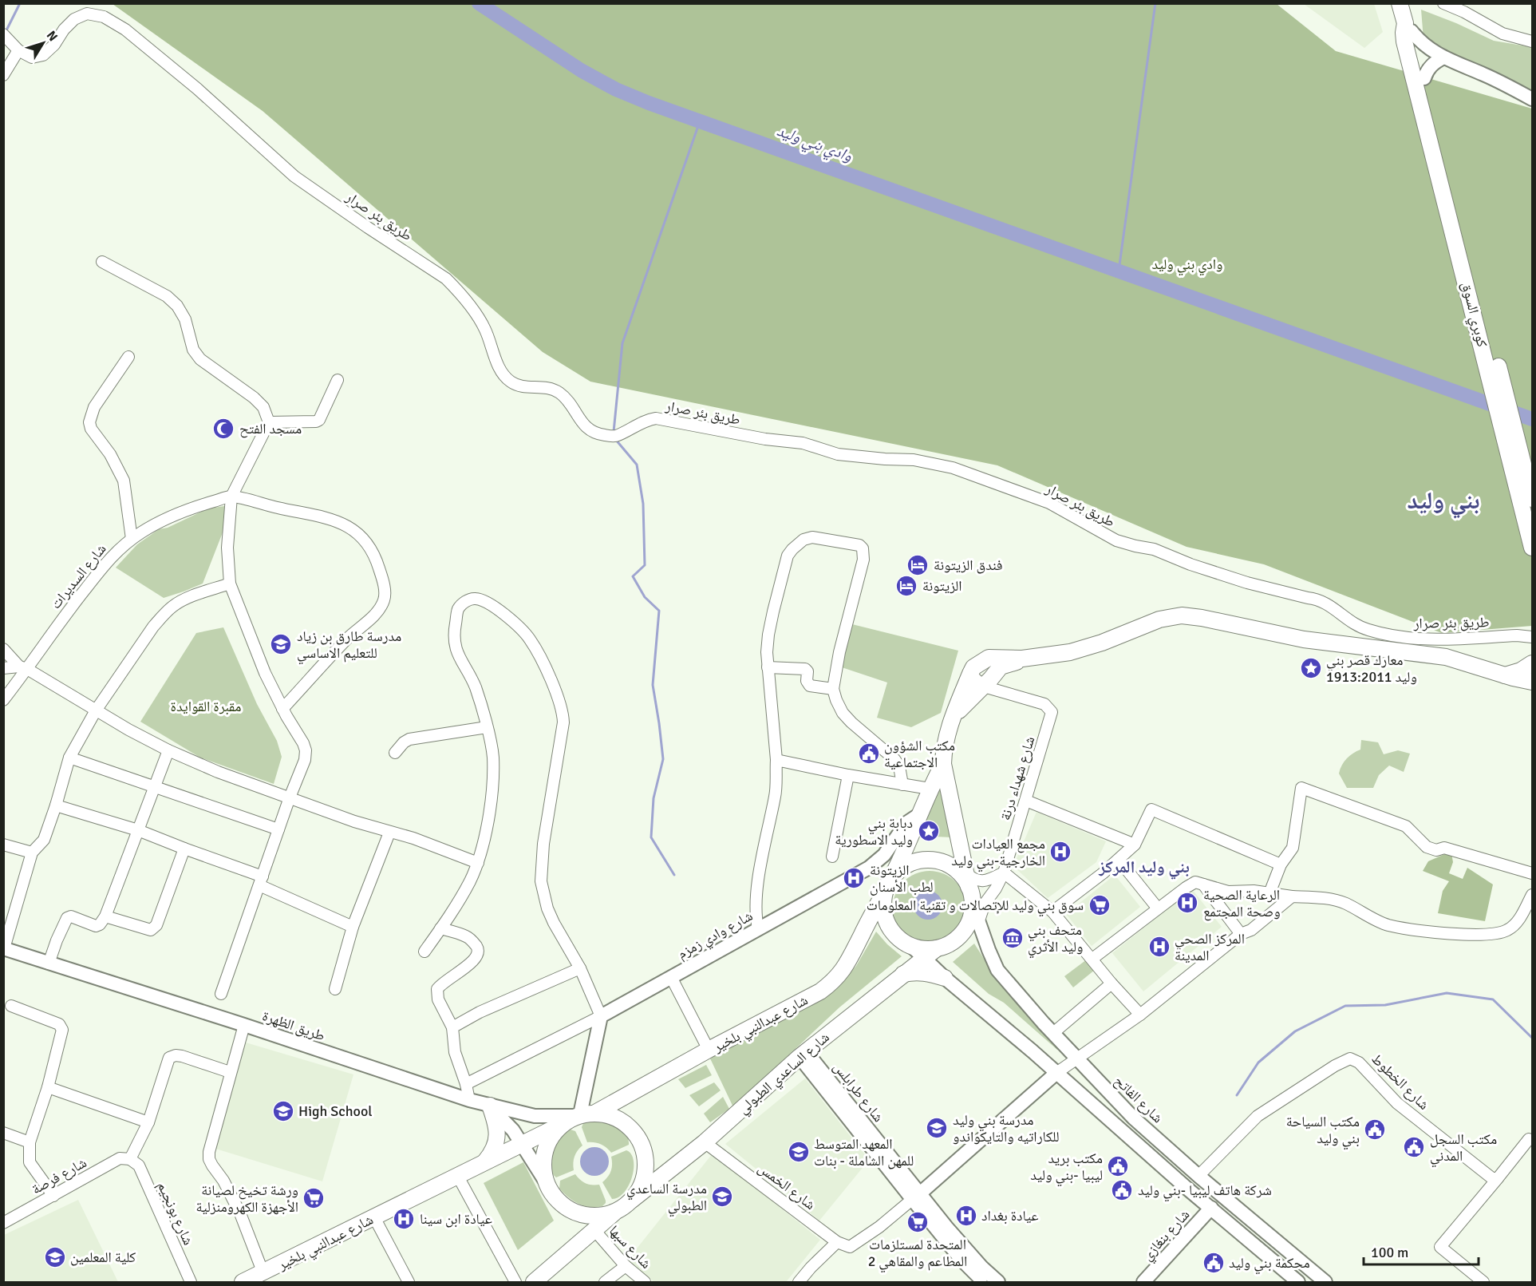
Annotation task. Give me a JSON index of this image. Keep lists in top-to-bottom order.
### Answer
{
  "streets": {
    "highway": ["كوبري السوق", "شارع عبدالنبي بلخير", "شارع الساعدي الطبولي"],
    "main road": [
      "شارع وادي زمزم",
      "طريق الظهرة",
      "شارع طرابلس",
      "شارع الفاتح",
      "شارع بنغازي"
    ],
    "street": [
      "طريق بئر صرار",
      "شارع السديرات",
      "شارع شهداء درنة",
      "شارع الخطوط",
      "شارع فرصة",
      "شارع الخمس",
      "شارع بونجيم",
      "شارع سبها"
    ]
  },
  "crossings": [
    ["شارع شهداء درنة", "شارع الفاتح"],
    ["شارع وادي زمزم", "شارع عبدالنبي بلخير"],
    ["شارع عبدالنبي بلخير", "طريق الظهرة"],
    ["شارع عبدالنبي بلخير", "شارع الساعدي الطبولي"],
    ["شارع عبدالنبي بلخير", "شارع الفاتح"],
    ["طريق الظهرة", "شارع الساعدي الطبولي"],
    ["شارع الساعدي الطبولي", "شارع طرابلس"],
    ["شارع الساعدي الطبولي", "شارع الفاتح"],
    ["شارع الساعدي الطبولي", "شارع الخمس"],
    ["شارع الخطوط", "شارع الفاتح"],
    ["شارع فرصة", "شارع بونجيم"]
  ],
  "districts": ["بني وليد", "بني وليد المركز"],
  "water": ["وادي بني وليد"],
  "parks": ["وادي بني وليد", "مقبرة القوايدة"],
  "places": {
    "mosque": ["مسجد الفتح"],
    "hotel": ["فندق الزيتونة", "الزيتونة"],
    "school or university": [
      "مدرسة طارق بن زياد للتعليم الاساسي",
      "High School",
      "مدرسة بني وليد للكاراتيه والتايكواندو",
      "المعهد المتوسط للمهن الشاملة - بنات",
      "مدرسة الساعدي الطبولي",
      "كلية المعلمين"
    ],
    "place": ["معارك قصر بني وليد 1913:2011", "دبابة بني وليد الاسطورية"],
    "public building": [
      "مكتب الشؤون الاجتماعية",
      "مكتب السياحة بني وليد",
      "مكتب السجل المدني",
      "مكتب بريد ليبيا -بني وليد",
      "شركة هاتف ليبيا -بني وليد",
      "محكمة بني وليد"
    ],
    "hospital": [
      "مجمع العيادات الخارجية-بني وليد",
      "الزيتونة لطب الأسنان",
      "الرعاية الصحية وصحة المجتمع",
      "المركز الصحي المدينة",
      "عيادة بغداد",
      "عيادة ابن سينا"
    ],
    "supermarket": ["سوق بني وليد للإتصالات و تقنية المعلومات", "ورشة تخيخ لصيانة الأجهزة الكهرومنزلية", "المتحدة لمستلزمات المطاعم والمقاهي 2"],
    "museum": ["متحف بني وليد الأثري"]
  },
  "scale_bar": "100 m",
  "north": "top right"
}
